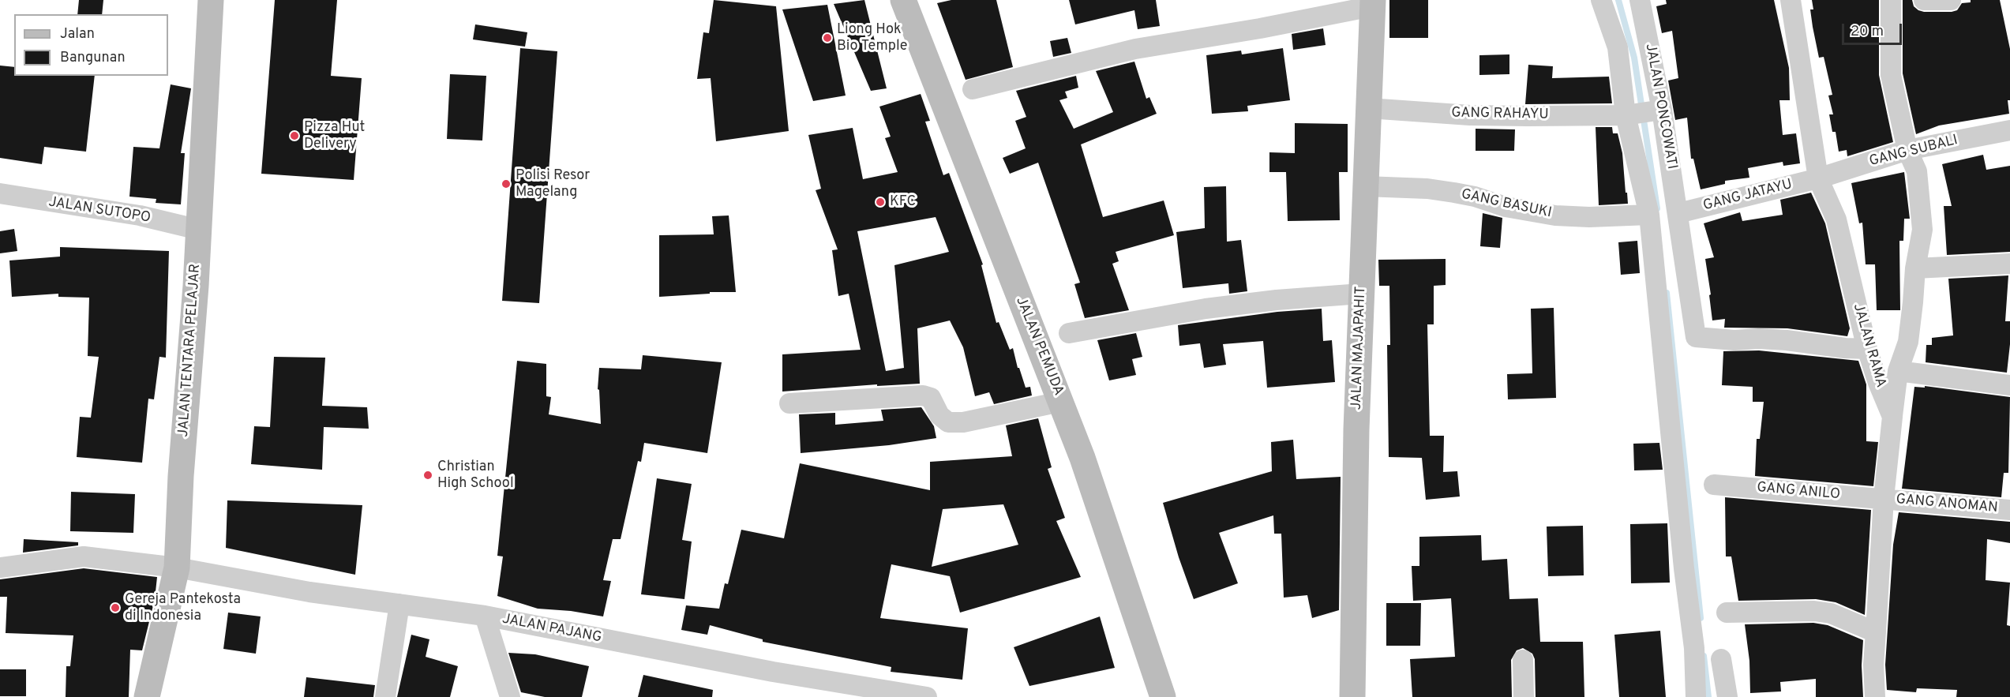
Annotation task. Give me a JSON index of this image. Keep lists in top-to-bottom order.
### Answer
{
  "streets": {
    "main road": ["JALAN PEMUDA", "JALAN MAJAPAHIT", "JALAN TENTARA PELAJAR"],
    "street": [
      "JALAN PONCOWATI",
      "GANG RAHAYU",
      "GANG SUBALI",
      "GANG JATAYU",
      "GANG BASUKI",
      "JALAN SUTOPO",
      "JALAN RAMA",
      "GANG ANILO",
      "GANG ANOMAN",
      "JALAN PAJANG"
    ]
  },
  "crossings": [
    ["JALAN PONCOWATI", "GANG RAHAYU"],
    ["JALAN PONCOWATI", "GANG JATAYU"],
    ["JALAN PONCOWATI", "JALAN RAMA"],
    ["GANG RAHAYU", "JALAN MAJAPAHIT"],
    ["GANG SUBALI", "GANG JATAYU"],
    ["GANG SUBALI", "JALAN RAMA"],
    ["GANG JATAYU", "JALAN RAMA"],
    ["GANG BASUKI", "JALAN MAJAPAHIT"],
    ["JALAN SUTOPO", "JALAN TENTARA PELAJAR"],
    ["JALAN RAMA", "GANG ANILO"],
    ["JALAN RAMA", "GANG ANOMAN"],
    ["JALAN TENTARA PELAJAR", "JALAN PAJANG"],
    ["GANG ANILO", "GANG ANOMAN"]
  ],
  "places": [
    "Liong Hok Bio Temple",
    "Pizza Hut Delivery",
    "Polisi Resor Magelang",
    "KFC",
    "Christian High School",
    "Gereja Pantekosta di Indonesia"
  ],
  "legend": ["Jalan", "Bangunan"],
  "scale_bar": "20 m"
}
